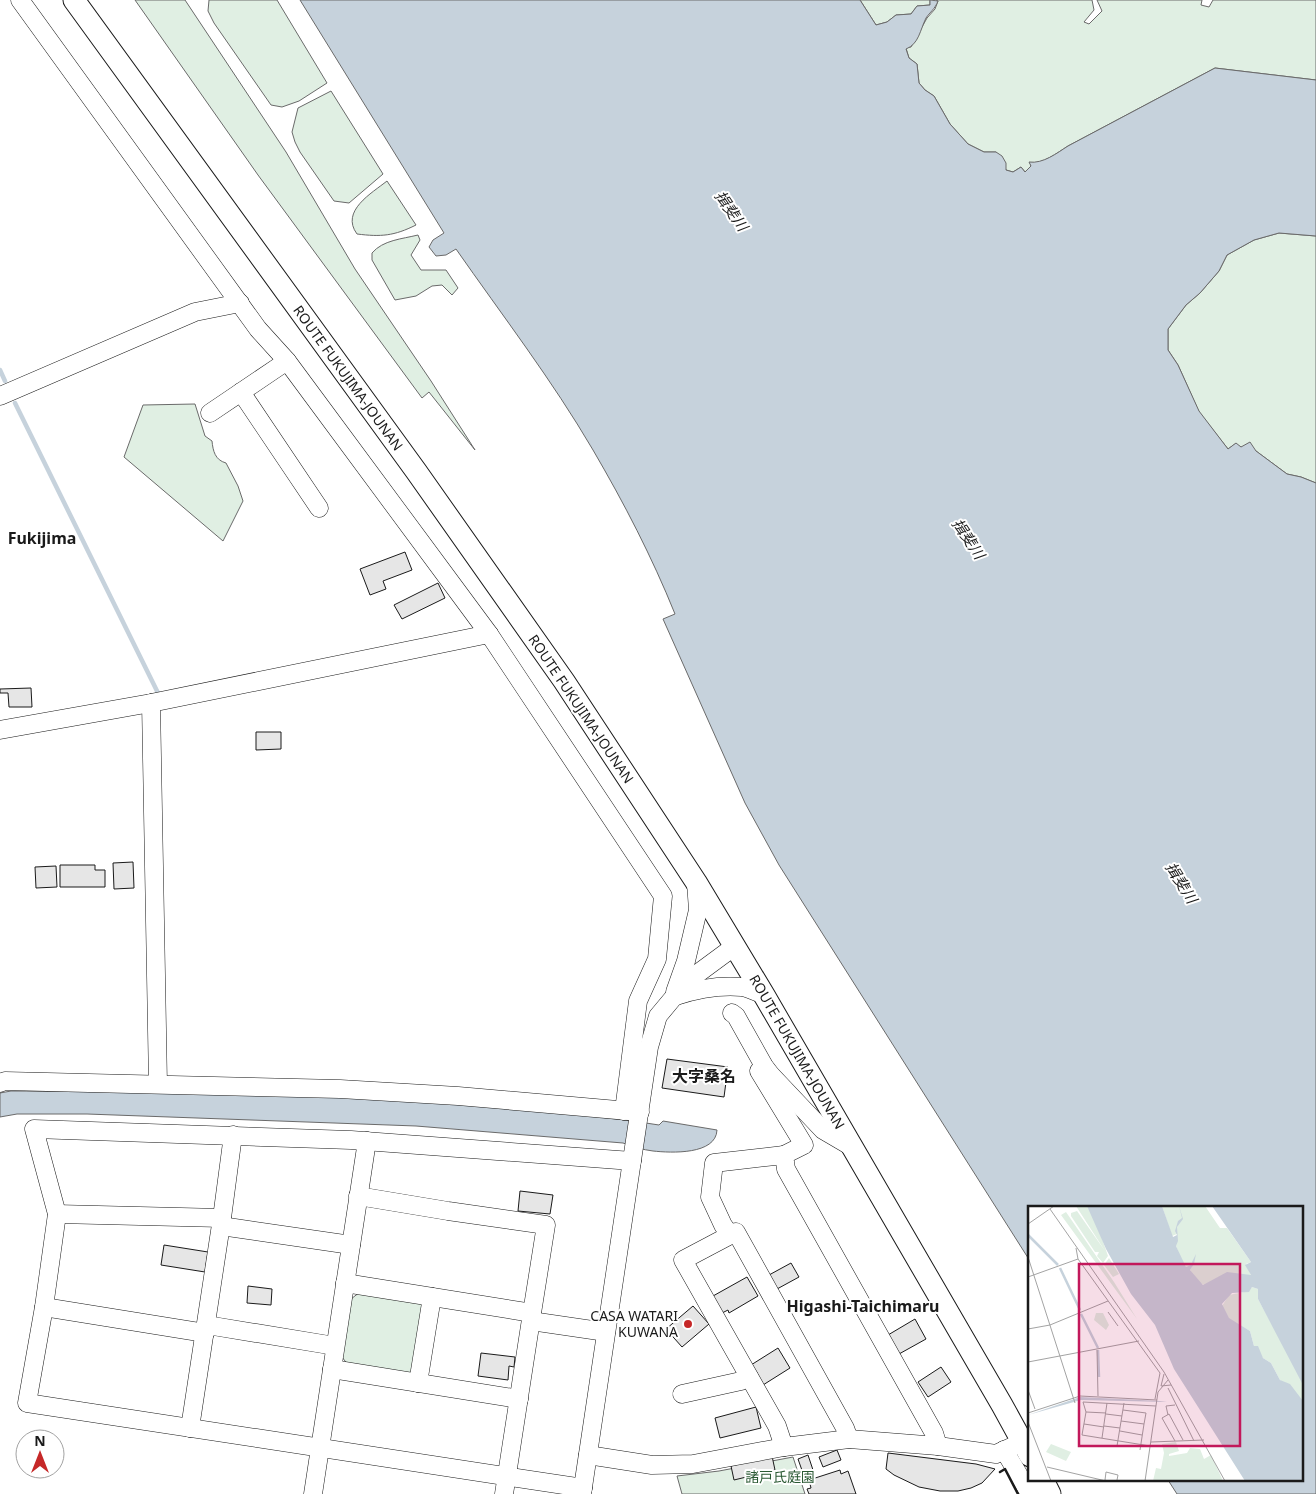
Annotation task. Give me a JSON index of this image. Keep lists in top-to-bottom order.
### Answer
{
  "streets": {
    "main road": ["ROUTE FUKUJIMA-JOUNAN"]
  },
  "districts": ["Fukijima", "大字桑名", "Higashi-Taichimaru"],
  "water": ["揖斐川"],
  "parks": ["諸戸氏庭園"],
  "places": ["CASA WATARI KUWANA"],
  "north": "top"
}
